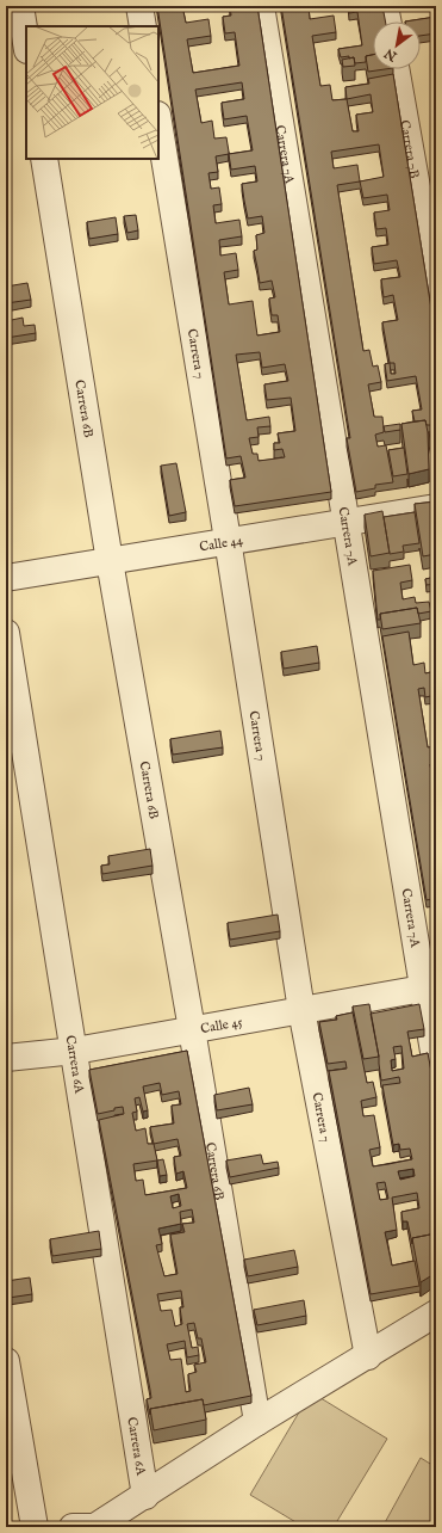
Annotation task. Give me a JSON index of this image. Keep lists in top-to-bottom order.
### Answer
{
  "streets": {
    "street": [
      "Carrera 7B",
      "Carrera 7A",
      "Carrera 7",
      "Carrera 6B",
      "Calle 44",
      "Calle 45",
      "Carrera 6A"
    ]
  },
  "crossings": [
    ["Carrera 7A", "Calle 44"],
    ["Carrera 7A", "Calle 45"],
    ["Carrera 7", "Calle 44"],
    ["Carrera 7", "Calle 45"],
    ["Carrera 6B", "Calle 44"],
    ["Carrera 6B", "Calle 45"],
    ["Calle 45", "Carrera 6A"]
  ],
  "north": "bottom left"
}
